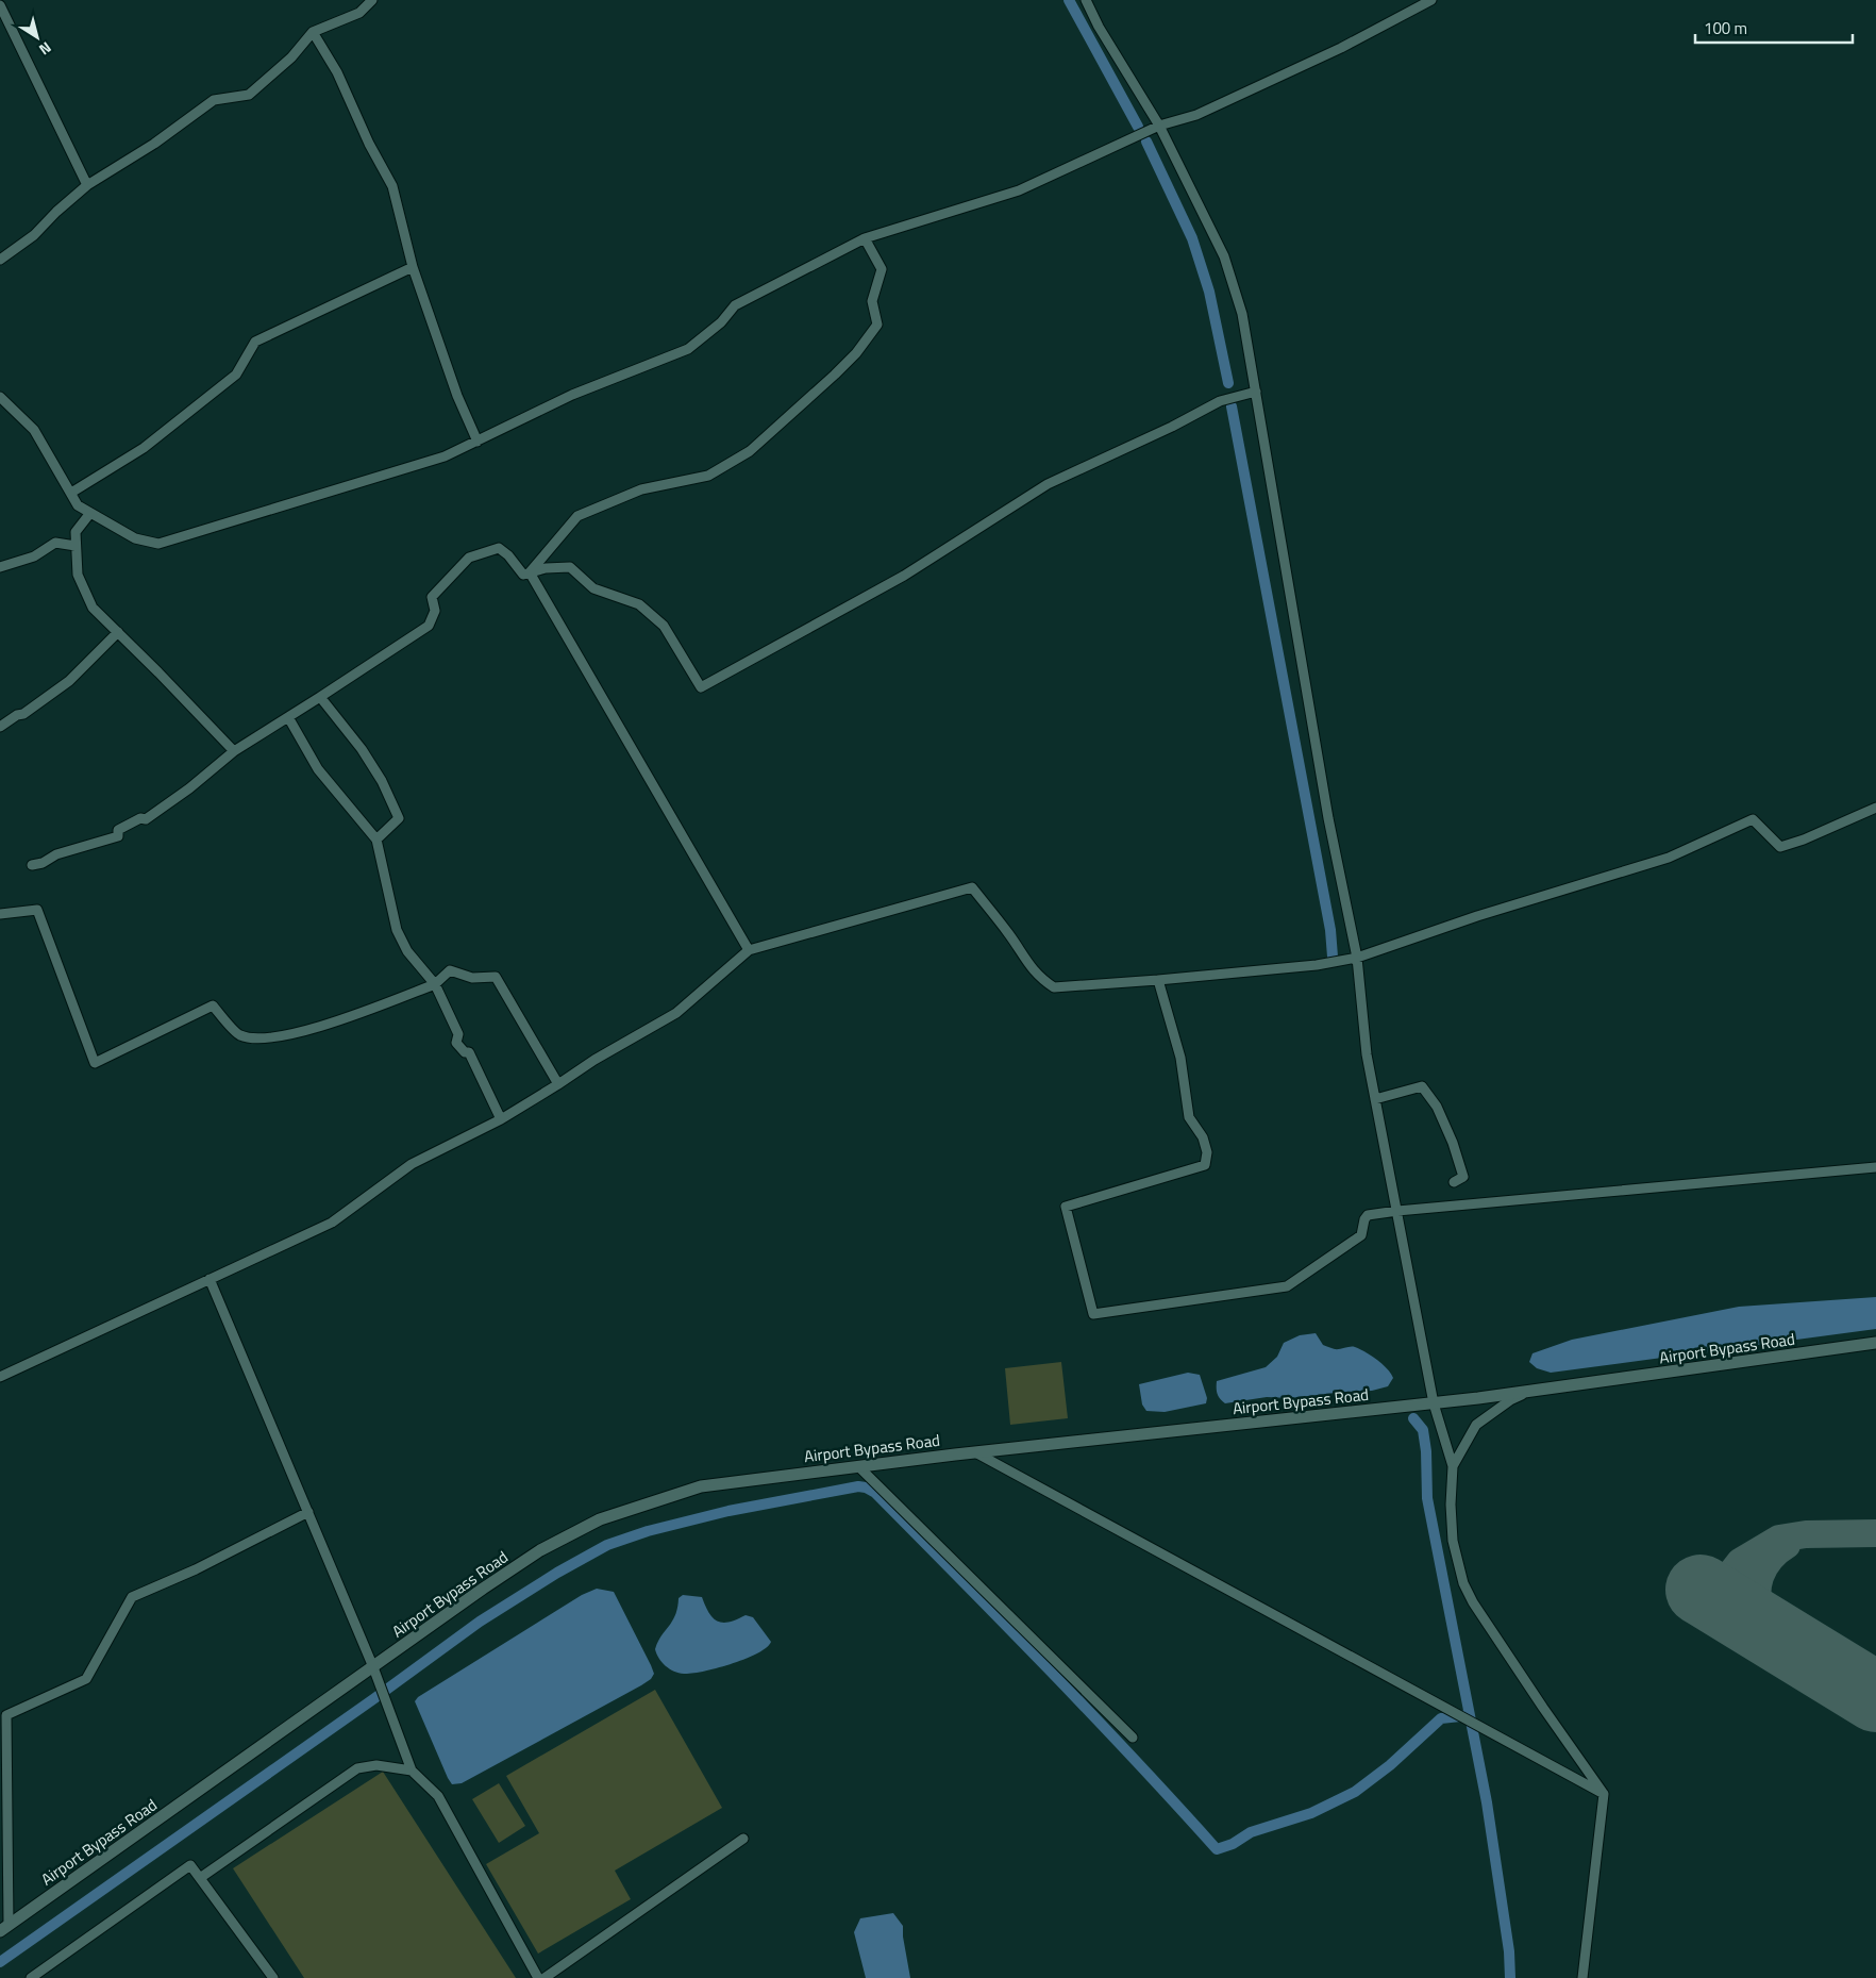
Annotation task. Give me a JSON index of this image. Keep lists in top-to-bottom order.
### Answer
{
  "streets": {
    "street": ["Airport Bypass Road"]
  },
  "scale_bar": "100 m",
  "north": "bottom right"
}
